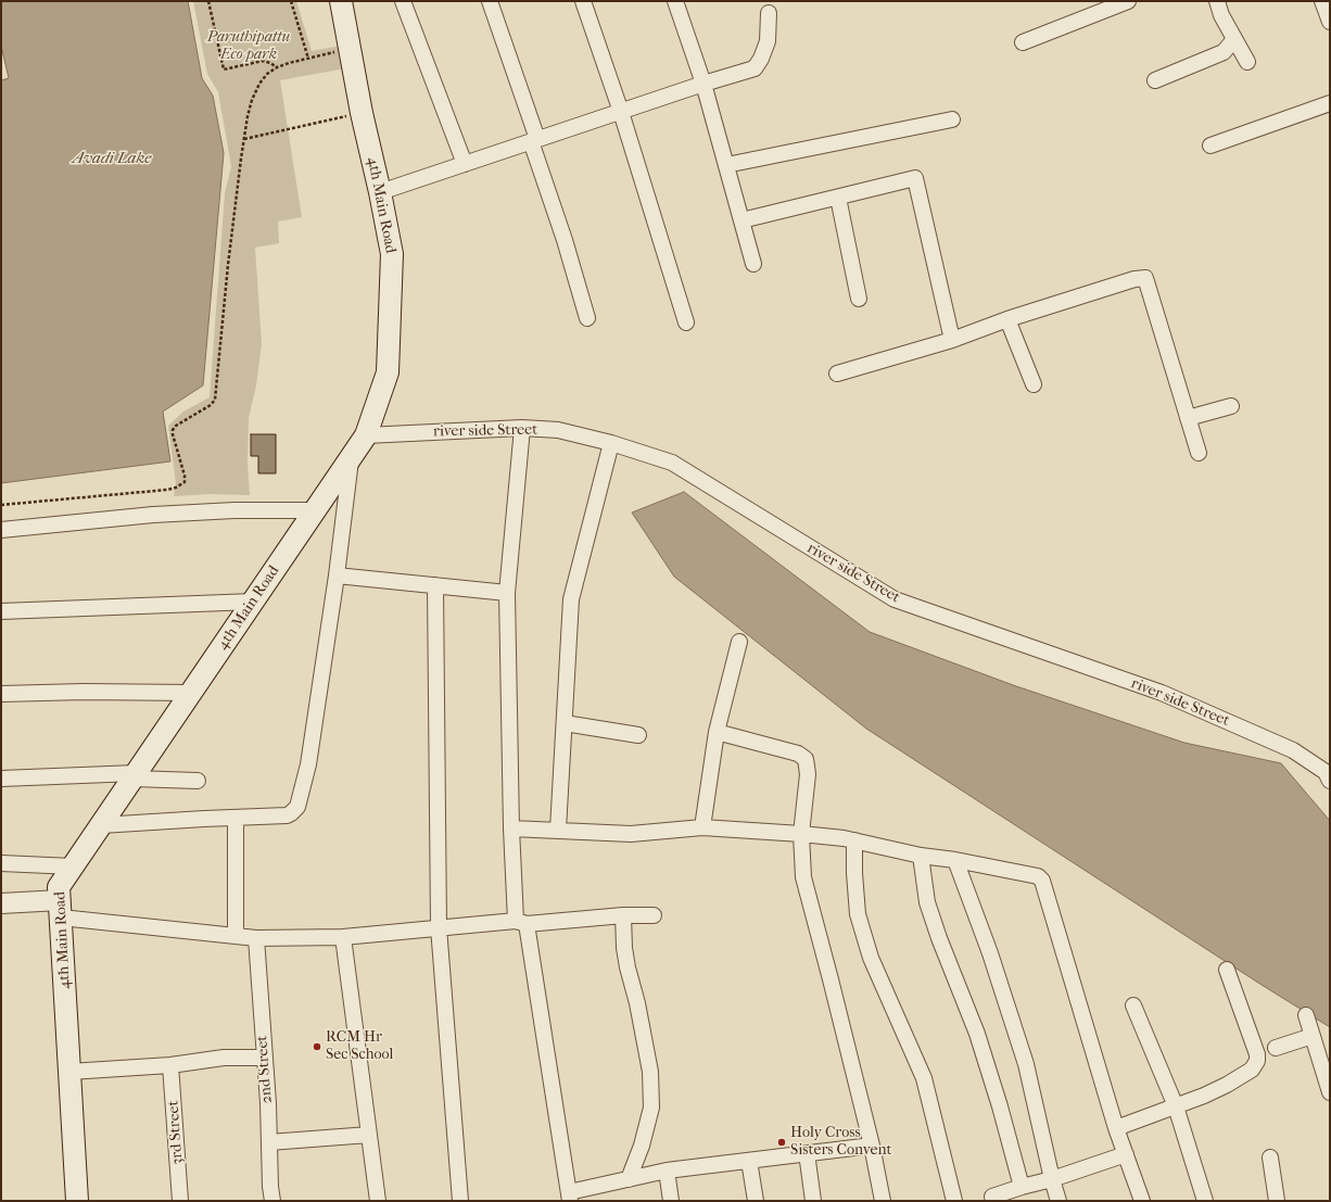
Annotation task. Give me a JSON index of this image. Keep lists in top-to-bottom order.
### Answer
{
  "streets": {
    "main road": ["4th Main Road"],
    "street": ["river side Street", "2nd Street", "3rd Street"]
  },
  "crossings": [
    ["4th Main Road", "river side Street"]
  ],
  "water": ["Avadi Lake"],
  "parks": ["Paruthipattu Eco park"],
  "places": ["RCM Hr Sec School", "Holy Cross Sisters Convent"]
}
